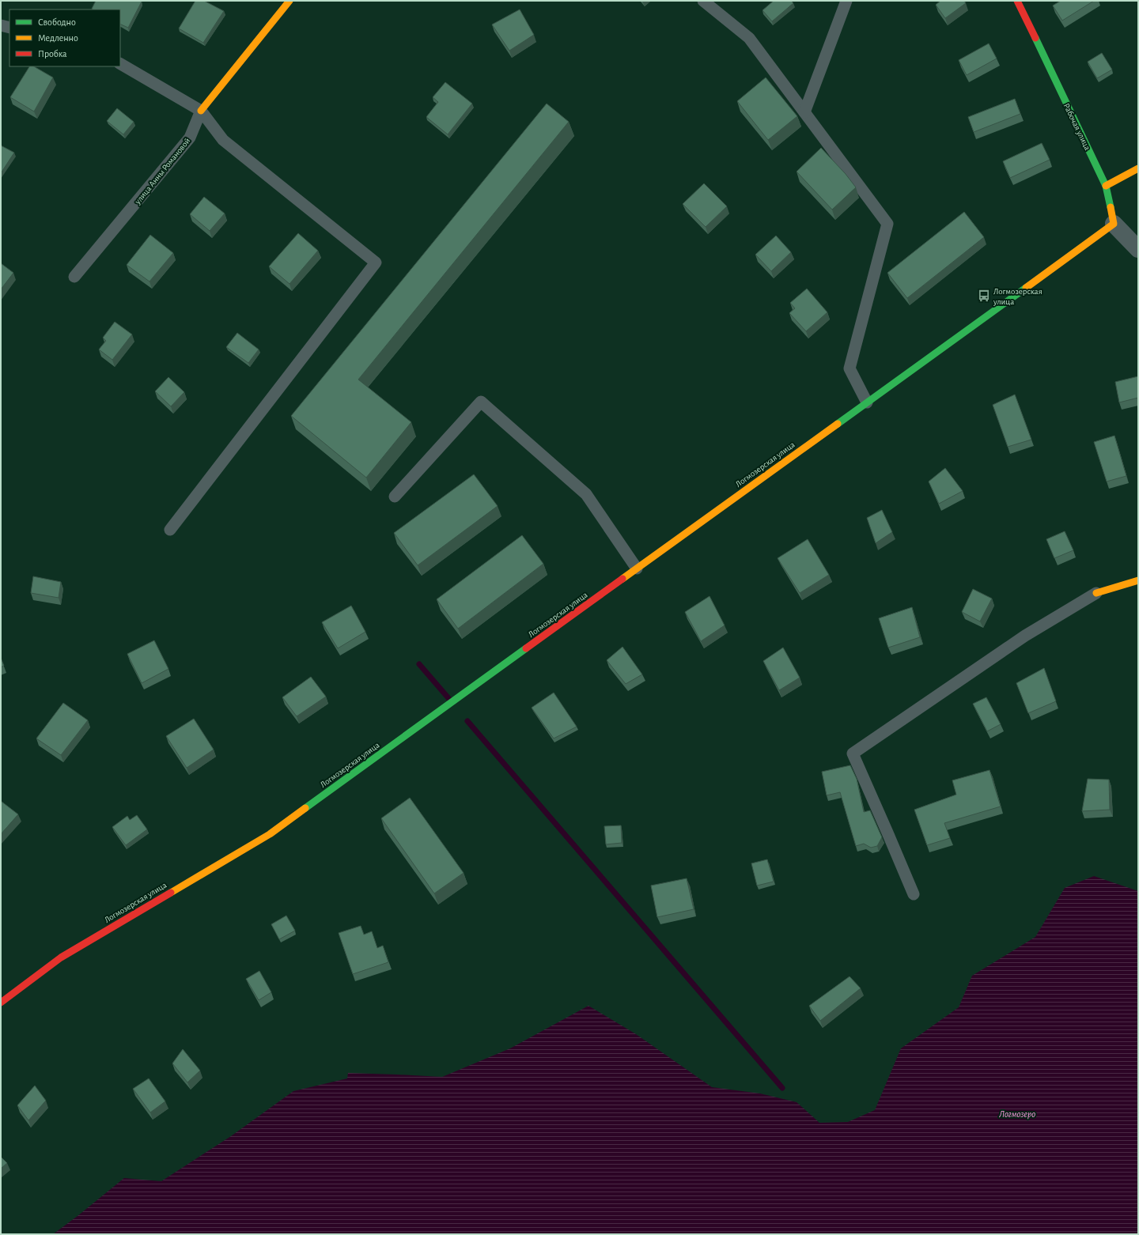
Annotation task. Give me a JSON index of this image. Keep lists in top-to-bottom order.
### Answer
{
  "streets": {
    "street": ["Рабочая улица", "улица Анны Романовой", "Логмозерская улица"]
  },
  "crossings": [
    ["Рабочая улица", "Логмозерская улица"]
  ],
  "water": ["Логмозеро"],
  "places": {
    "bus stop": ["Логмозерская улица"]
  },
  "legend": ["Свободно", "Медленно", "Пробка"]
}
